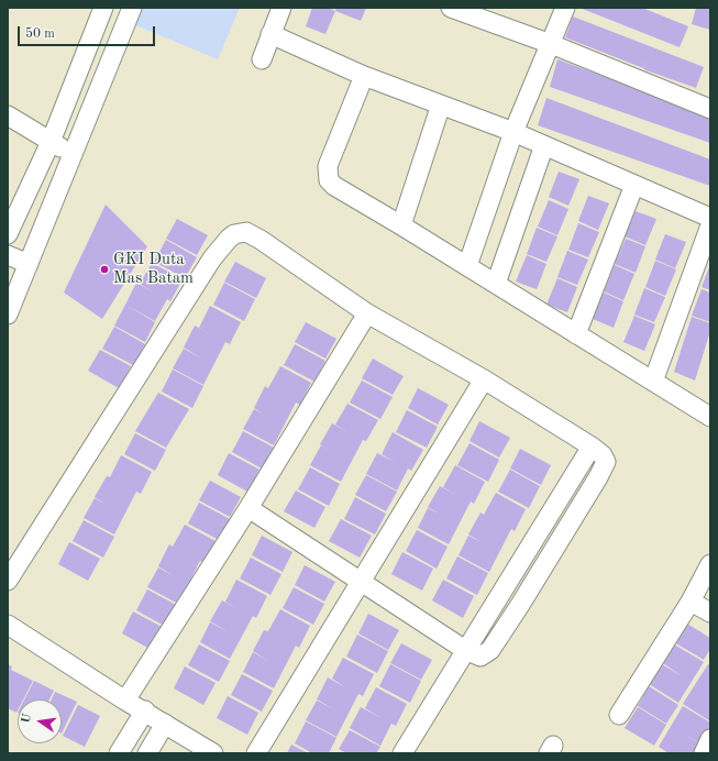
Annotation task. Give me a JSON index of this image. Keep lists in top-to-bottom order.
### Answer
{
  "places": ["GKI Duta Mas Batam"],
  "scale_bar": "50 m",
  "north": "left"
}
